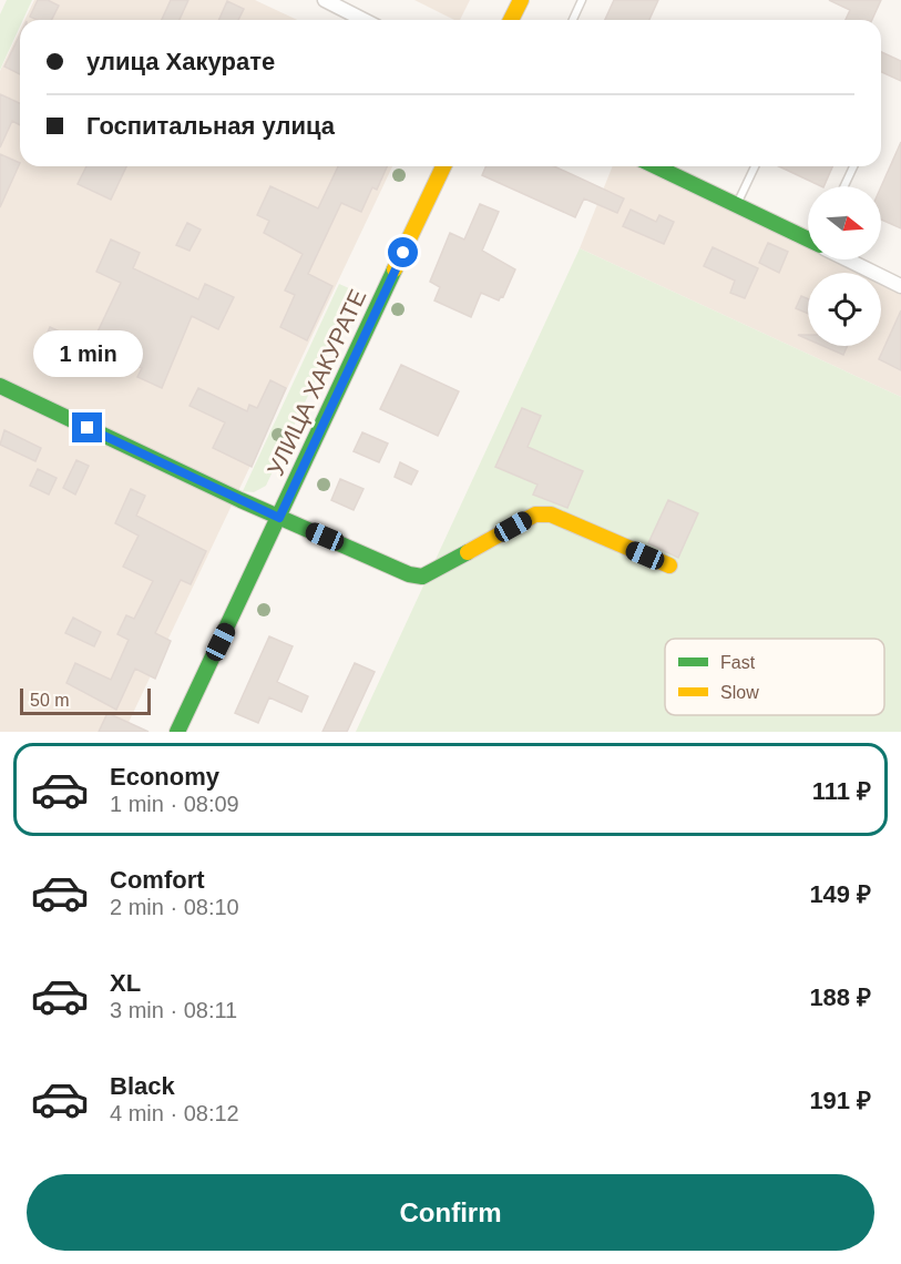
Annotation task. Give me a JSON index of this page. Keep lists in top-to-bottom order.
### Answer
{
  "streets": {
    "street": ["УЛИЦА ХАКУРАТЕ"]
  },
  "legend": ["Fast", "Slow"],
  "scale_bar": "50 m",
  "north": "right",
  "page": {
    "banner": ["улица Хакурате", "Госпитальная улица"],
    "bubble": "1 min",
    "scale": "50 m",
    "list": [
      {
        "name": "Economy",
        "note": "1 min · 08:09",
        "value": "111 ₽"
      },
      {
        "name": "Comfort",
        "note": "2 min · 08:10",
        "value": "149 ₽"
      },
      {
        "name": "XL",
        "note": "3 min · 08:11",
        "value": "188 ₽"
      },
      {
        "name": "Black",
        "note": "4 min · 08:12",
        "value": "191 ₽"
      }
    ],
    "buttons": "Confirm"
  }
}
